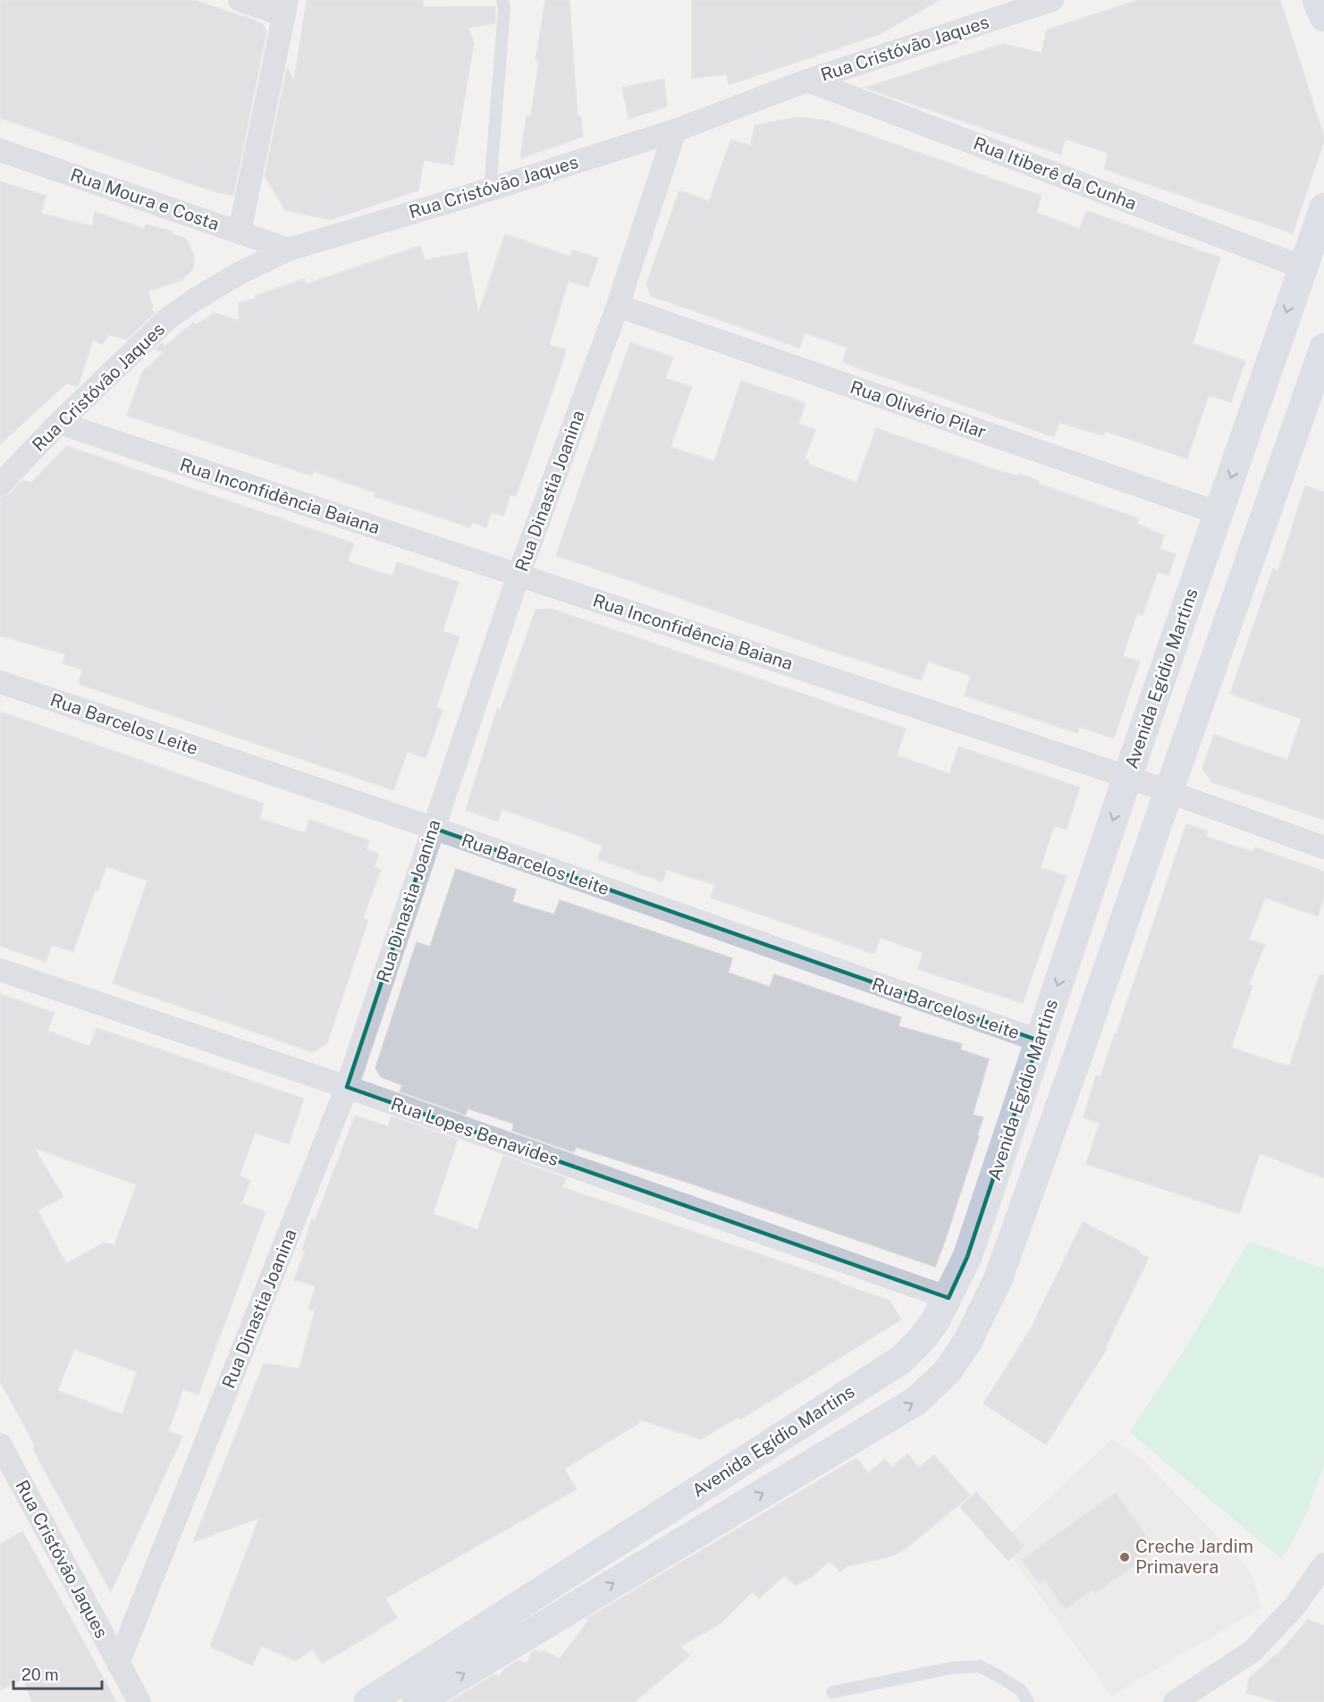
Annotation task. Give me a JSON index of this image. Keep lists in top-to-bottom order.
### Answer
{
  "streets": {
    "main road": ["Avenida Egídio Martins"],
    "street": [
      "Rua Cristóvão Jaques",
      "Rua Itiberê da Cunha",
      "Rua Moura e Costa",
      "Rua Olivério Pilar",
      "Rua Dinastia Joanina",
      "Rua Inconfidência Baiana",
      "Rua Barcelos Leite",
      "Rua Lopes Benavides"
    ]
  },
  "crossings": [
    ["Rua Cristóvão Jaques", "Rua Itiberê da Cunha"],
    ["Rua Cristóvão Jaques", "Rua Moura e Costa"],
    ["Rua Cristóvão Jaques", "Rua Dinastia Joanina"],
    ["Rua Cristóvão Jaques", "Rua Inconfidência Baiana"],
    ["Rua Itiberê da Cunha", "Avenida Egídio Martins"],
    ["Rua Olivério Pilar", "Rua Dinastia Joanina"],
    ["Rua Olivério Pilar", "Avenida Egídio Martins"],
    ["Rua Dinastia Joanina", "Rua Inconfidência Baiana"],
    ["Rua Dinastia Joanina", "Rua Barcelos Leite"],
    ["Rua Dinastia Joanina", "Rua Lopes Benavides"],
    ["Rua Inconfidência Baiana", "Avenida Egídio Martins"],
    ["Avenida Egídio Martins", "Rua Barcelos Leite"],
    ["Avenida Egídio Martins", "Rua Lopes Benavides"]
  ],
  "places": ["Creche Jardim Primavera"],
  "scale_bar": "20 m"
}
